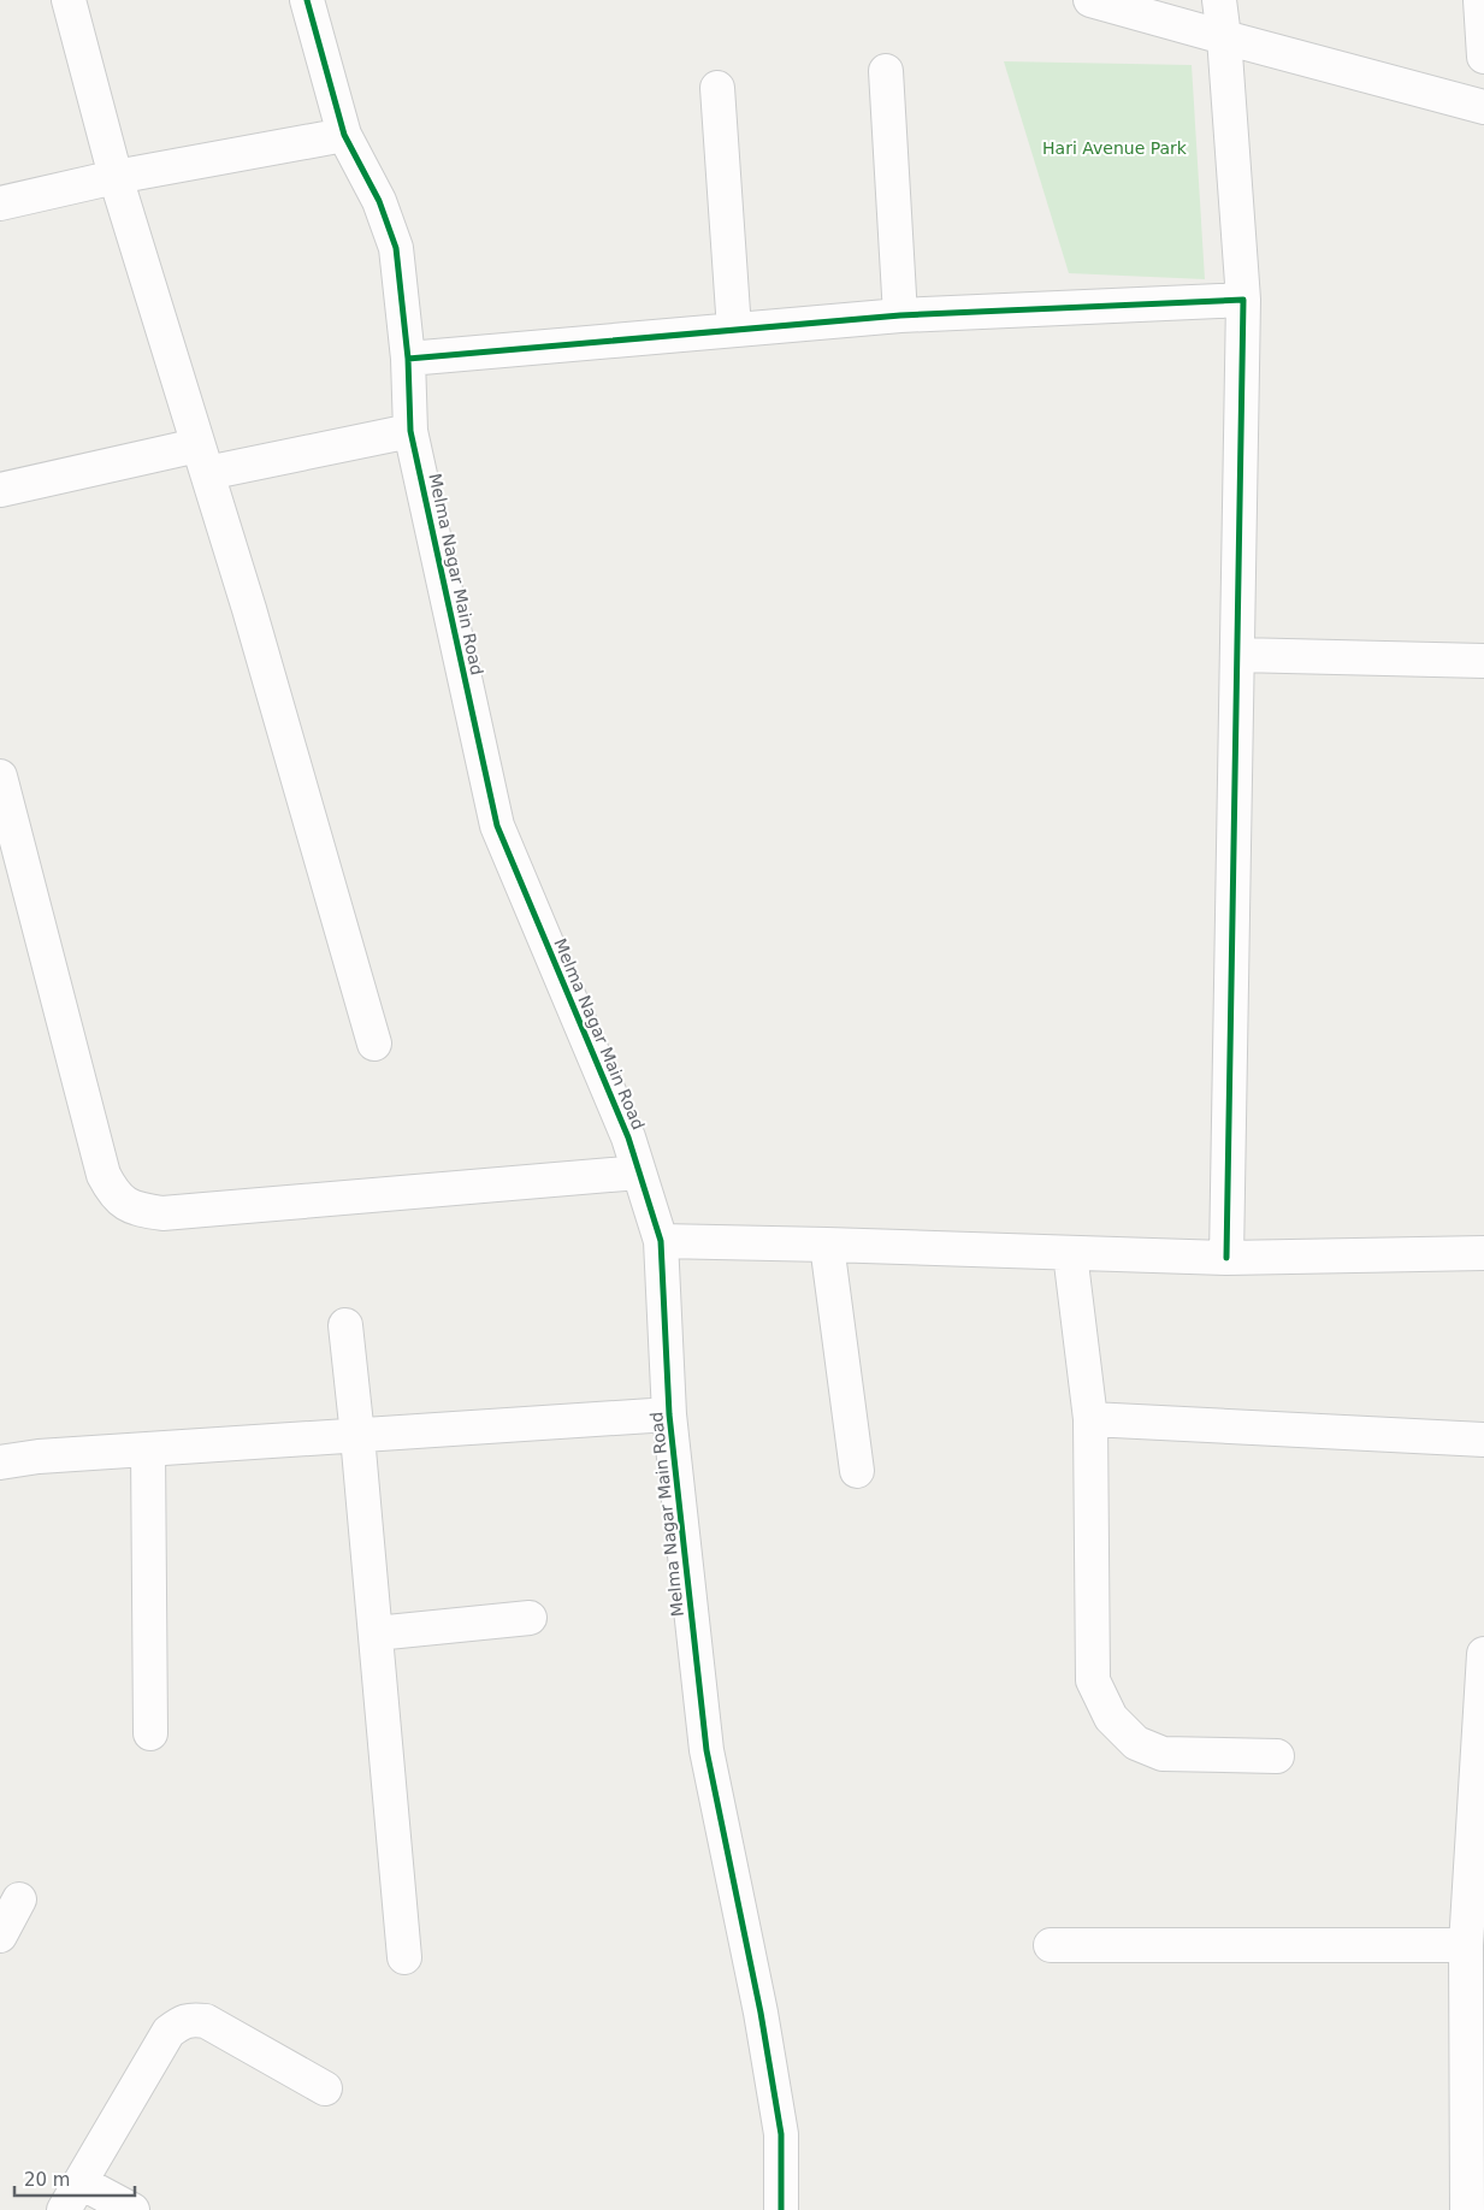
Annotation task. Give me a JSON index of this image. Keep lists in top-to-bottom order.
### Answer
{
  "streets": {
    "street": ["Melma Nagar Main Road"]
  },
  "parks": ["Hari Avenue Park"],
  "scale_bar": "20 m"
}
